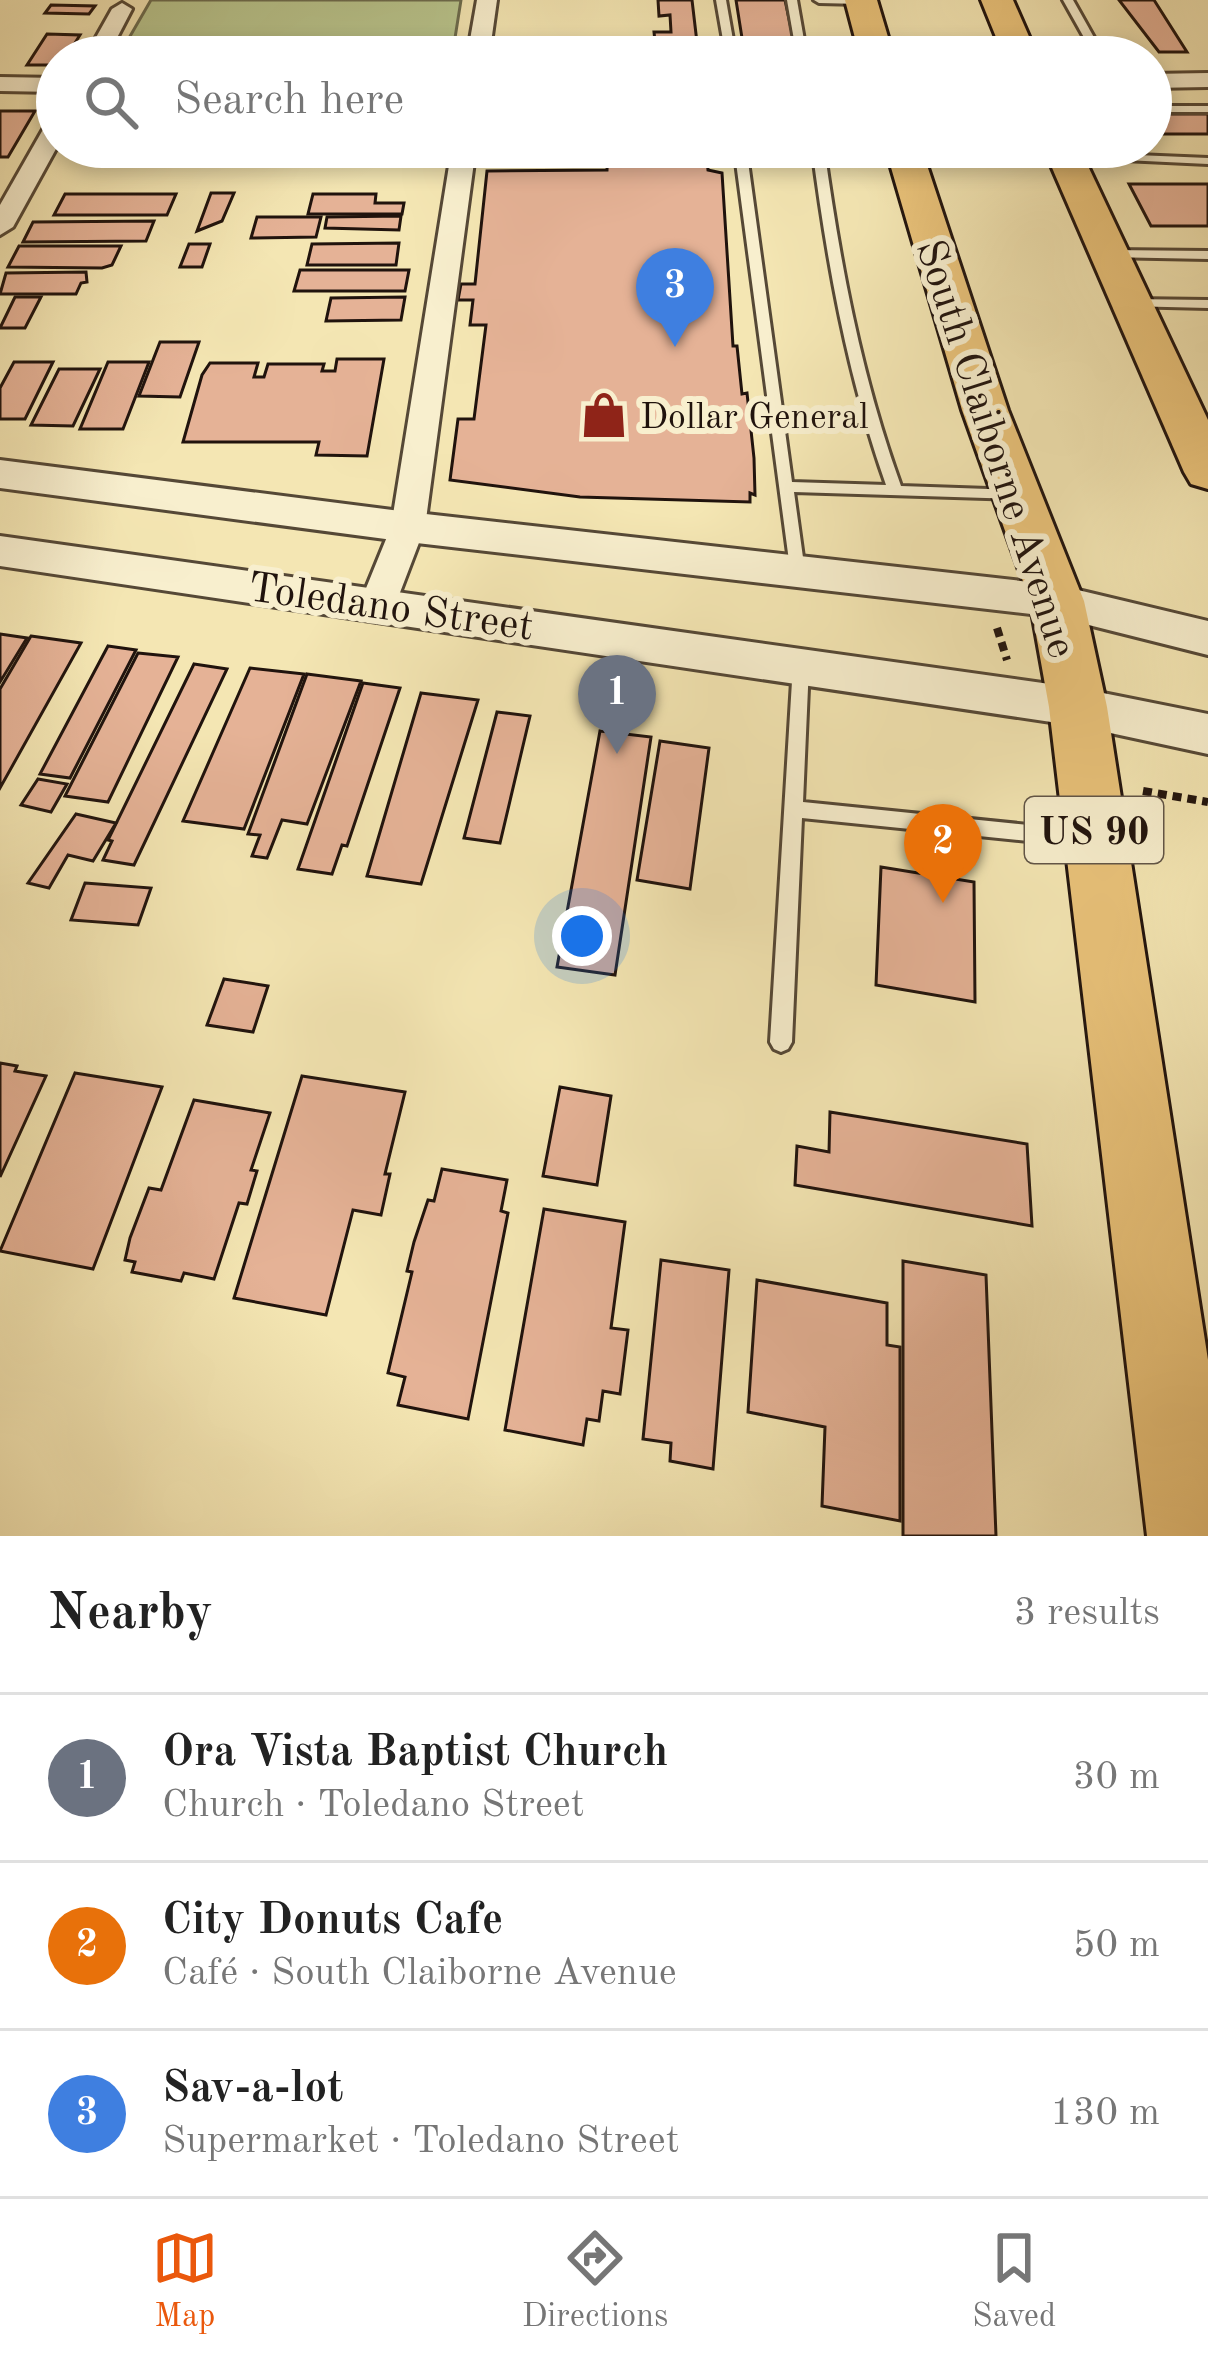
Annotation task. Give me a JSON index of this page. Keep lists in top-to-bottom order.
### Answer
{
  "streets": {
    "main road": ["South Claiborne Avenue", "US 90"],
    "street": ["Toledano Street"]
  },
  "crossings": [
    ["South Claiborne Avenue", "Toledano Street"]
  ],
  "places": {
    "shop": ["Dollar General"]
  },
  "page": {
    "search": "Search here",
    "pins": ["3", "1", "2"],
    "heading": ["Nearby", "3 results"],
    "list": [
      {
        "mark": "1",
        "name": "Ora Vista Baptist Church",
        "note": "Church · Toledano Street",
        "value": "30 m"
      },
      {
        "mark": "2",
        "name": "City Donuts Cafe",
        "note": "Café · South Claiborne Avenue",
        "value": "50 m"
      },
      {
        "mark": "3",
        "name": "Sav-a-lot",
        "note": "Supermarket · Toledano Street",
        "value": "130 m"
      }
    ],
    "nav": ["Map", "Directions", "Saved"]
  }
}
